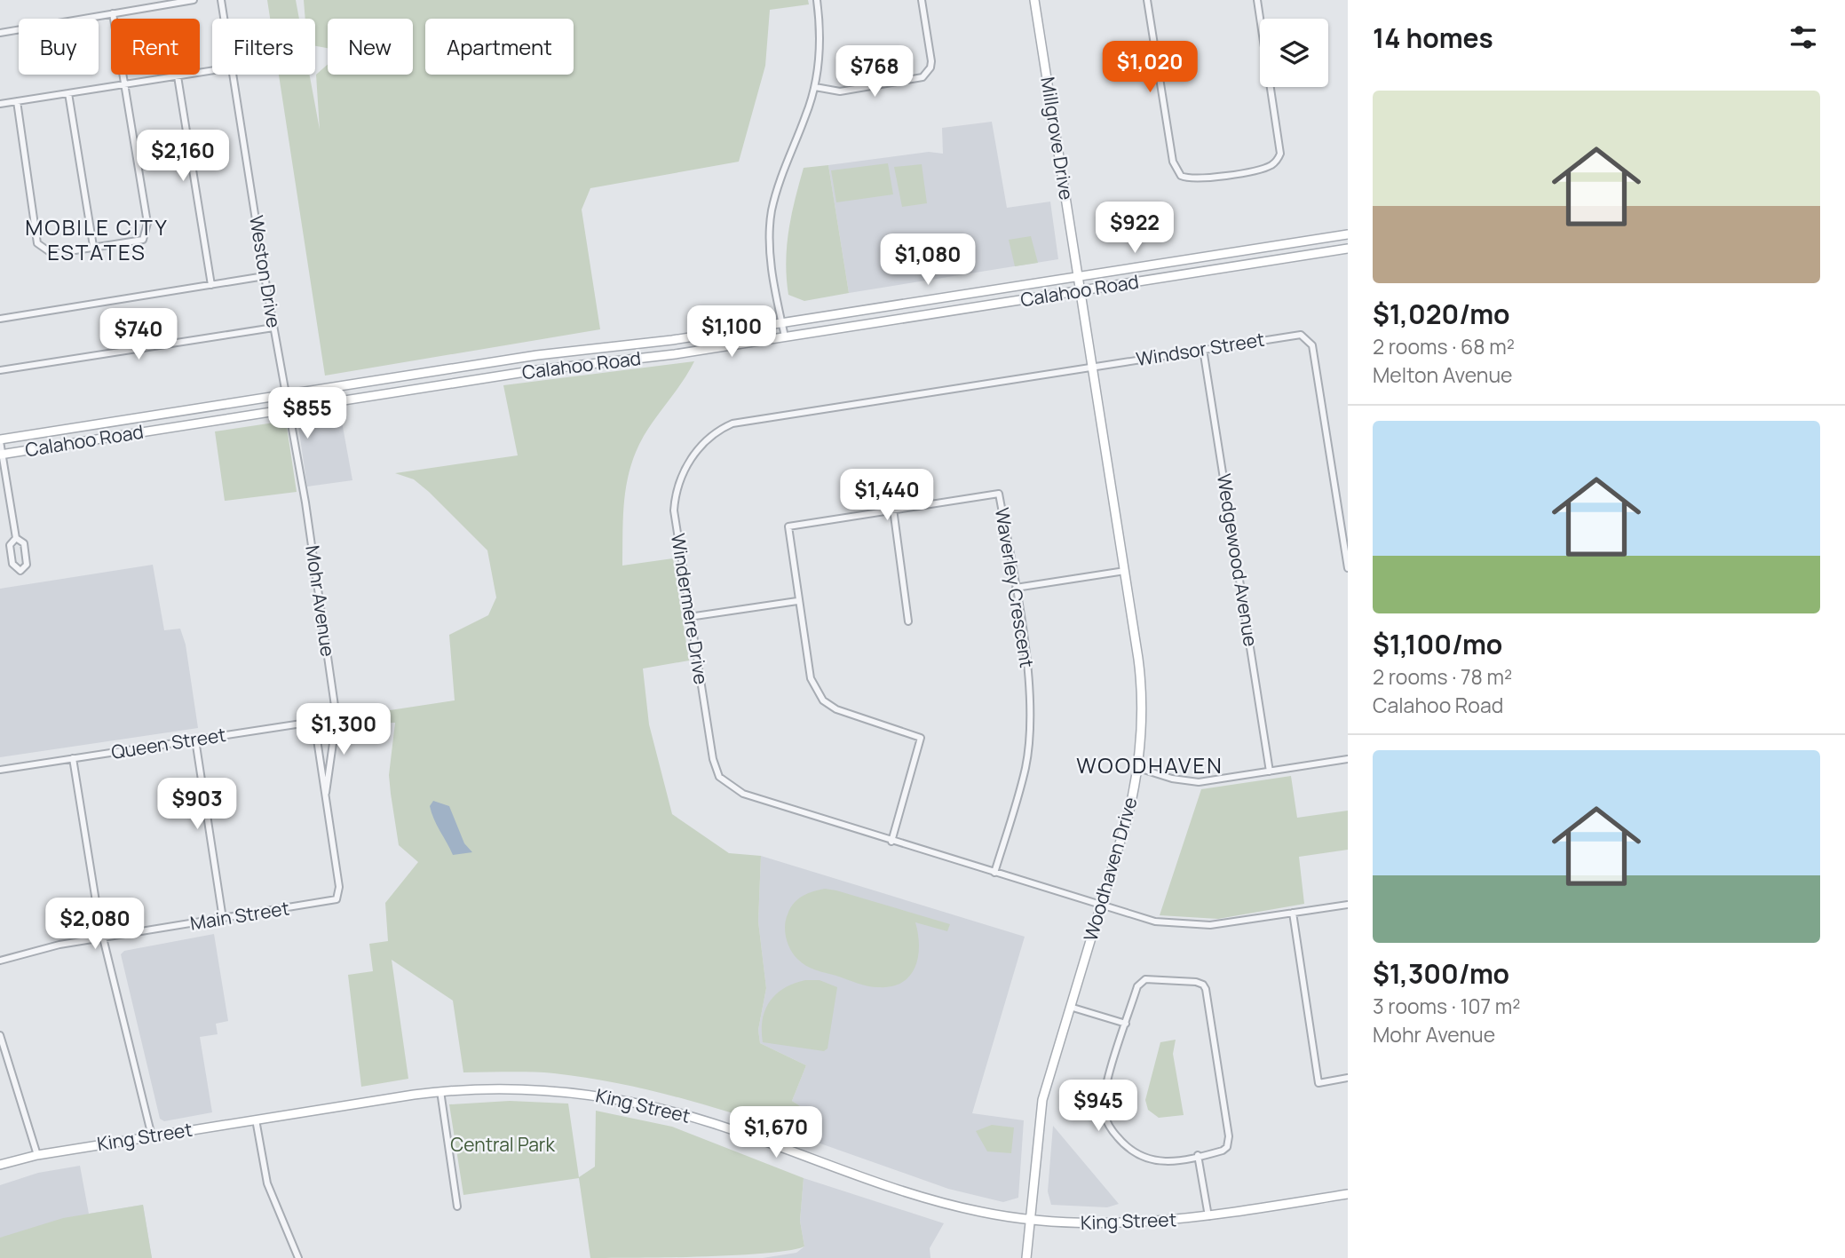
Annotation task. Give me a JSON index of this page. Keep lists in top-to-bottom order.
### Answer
{
  "streets": {
    "main road": [
      "Millgrove Drive",
      "Calahoo Road",
      "Woodhaven Drive",
      "King Street"
    ],
    "street": [
      "Weston Drive",
      "Windsor Street",
      "Wedgewood Avenue",
      "Waverley Crescent",
      "Mohr Avenue",
      "Windermere Drive",
      "Queen Street",
      "Main Street"
    ]
  },
  "crossings": [
    ["Millgrove Drive", "Calahoo Road"],
    ["Millgrove Drive", "Woodhaven Drive"],
    ["Weston Drive", "Calahoo Road"],
    ["Weston Drive", "Mohr Avenue"],
    ["Calahoo Road", "Mohr Avenue"],
    ["Calahoo Road", "Woodhaven Drive"],
    ["Windsor Street", "Wedgewood Avenue"],
    ["Windsor Street", "Windermere Drive"],
    ["Windsor Street", "Woodhaven Drive"],
    ["Waverley Crescent", "Windermere Drive"],
    ["Mohr Avenue", "Queen Street"],
    ["Mohr Avenue", "Main Street"],
    ["Windermere Drive", "Woodhaven Drive"],
    ["Woodhaven Drive", "King Street"]
  ],
  "districts": ["MOBILE CITY ESTATES", "WOODHAVEN"],
  "parks": ["Central Park"],
  "page": {
    "heading": "14 homes",
    "chip": [
      "Buy",
      "Rent",
      "Filters",
      "New",
      "Apartment"
    ],
    "price": [
      "$1,020",
      "$768",
      "$2,160",
      "$922",
      "$1,080",
      "$1,100",
      "$740",
      "$855",
      "$1,440",
      "$1,300",
      "$903",
      "$2,080",
      "$945",
      "$1,670"
    ],
    "list": [
      {
        "name": "$1,020/mo",
        "note": "2 rooms · 68 m² · Melton Avenue"
      },
      {
        "name": "$1,100/mo",
        "note": "2 rooms · 78 m² · Calahoo Road"
      },
      {
        "name": "$1,300/mo",
        "note": "3 rooms · 107 m² · Mohr Avenue"
      }
    ]
  }
}
